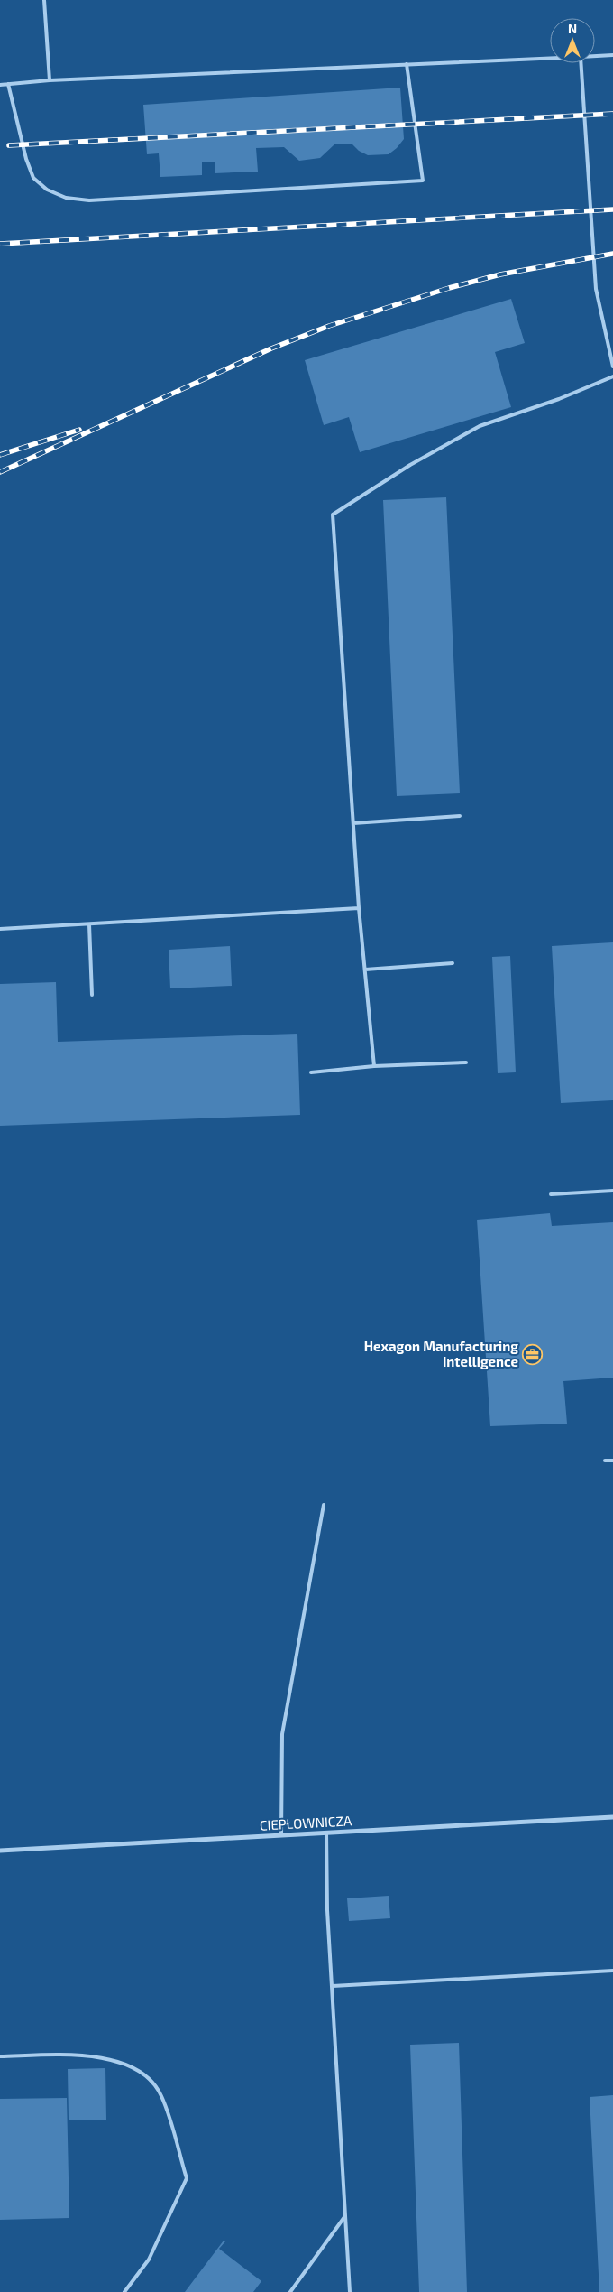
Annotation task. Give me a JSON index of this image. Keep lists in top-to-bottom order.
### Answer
{
  "streets": {
    "street": ["CIEPŁOWNICZA"]
  },
  "places": {
    "office": ["Hexagon Manufacturing Intelligence"]
  },
  "north": "top"
}
